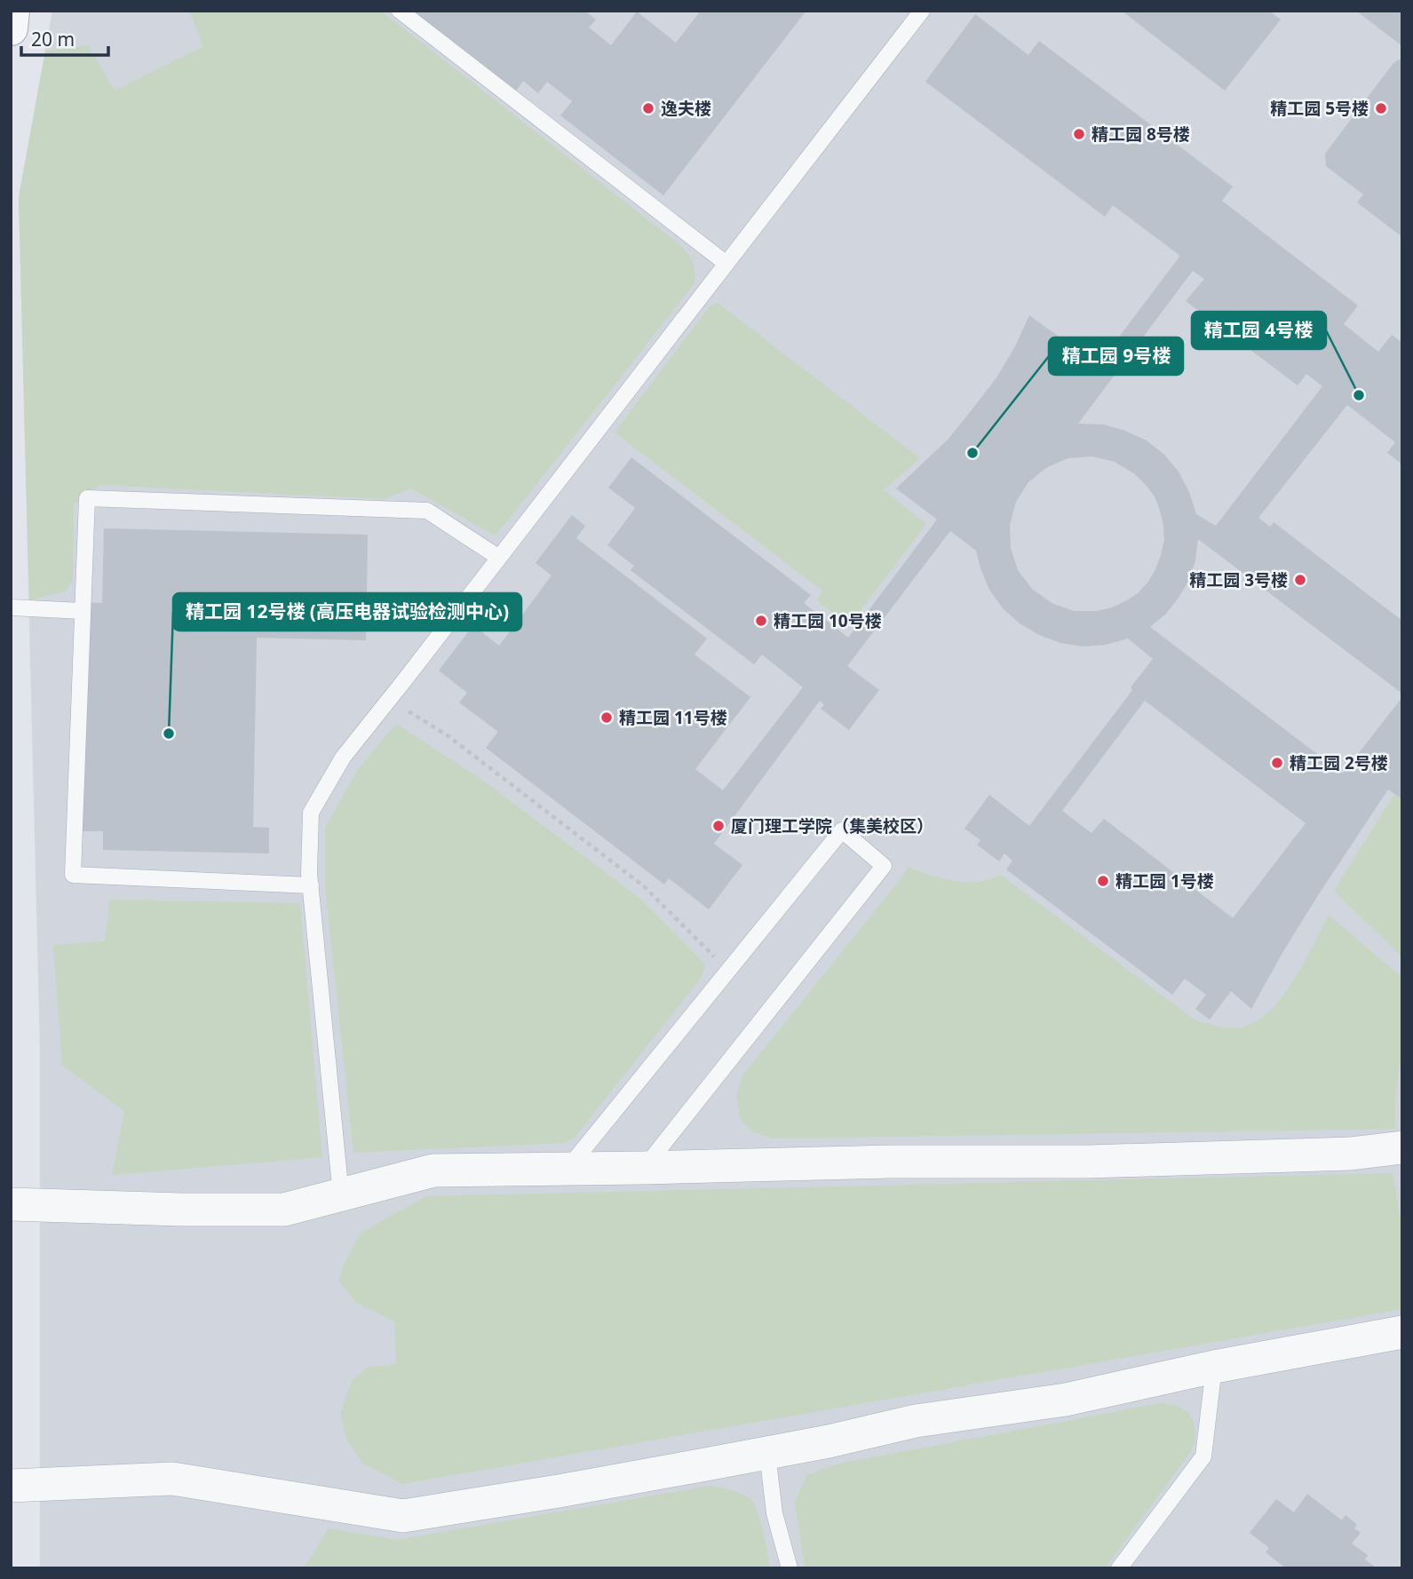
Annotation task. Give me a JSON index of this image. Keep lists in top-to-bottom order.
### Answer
{
  "places": [
    "逸夫楼",
    "精工园 5号楼",
    "精工园 8号楼",
    "精工园 4号楼",
    "精工园 9号楼",
    "精工园 3号楼",
    "精工园 10号楼",
    "精工园 11号楼",
    "精工园 12号楼 (高压电器试验检测中心)",
    "精工园 2号楼",
    "厦门理工学院（集美校区）",
    "精工园 1号楼"
  ],
  "scale_bar": "20 m"
}
